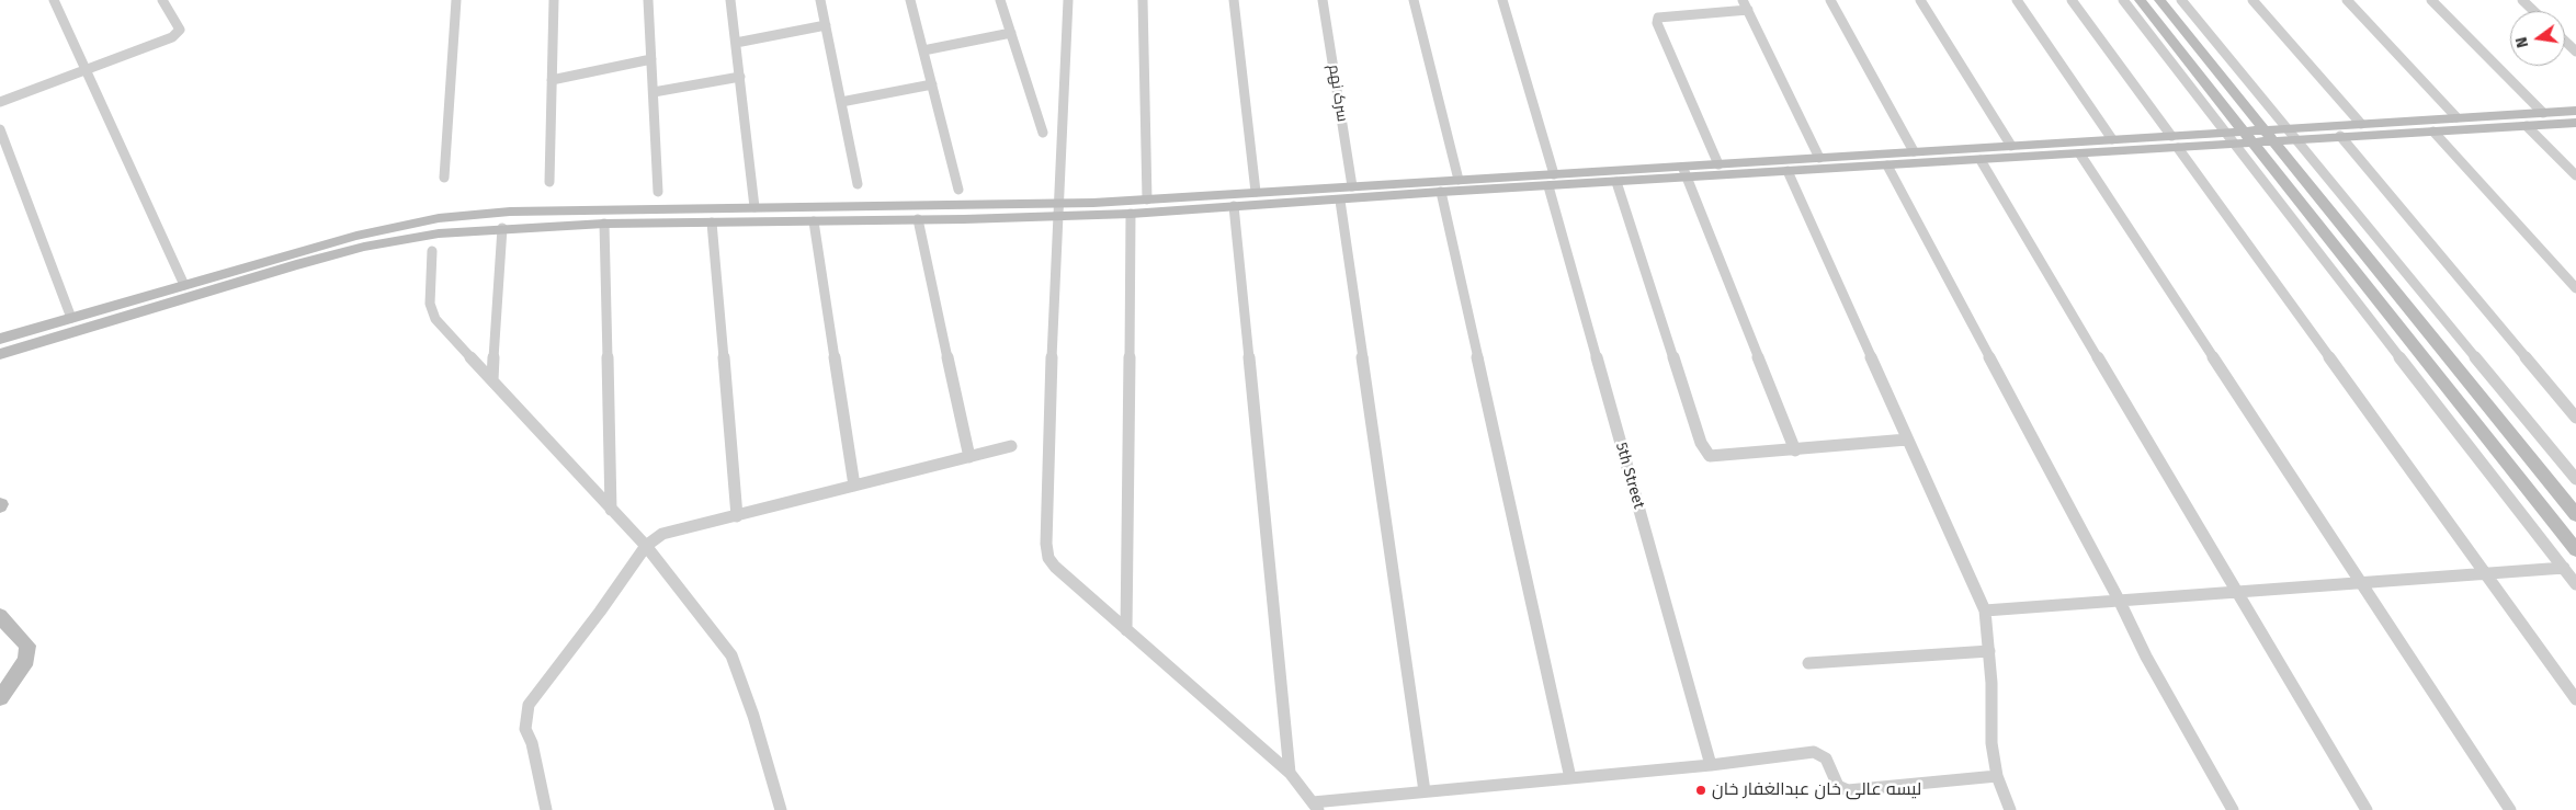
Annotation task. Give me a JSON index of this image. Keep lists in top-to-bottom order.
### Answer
{
  "streets": {
    "street": ["سرک نهم", "5th Street"]
  },
  "places": ["لیسه عالی خان عبدالغفار خان"],
  "north": "left"
}
